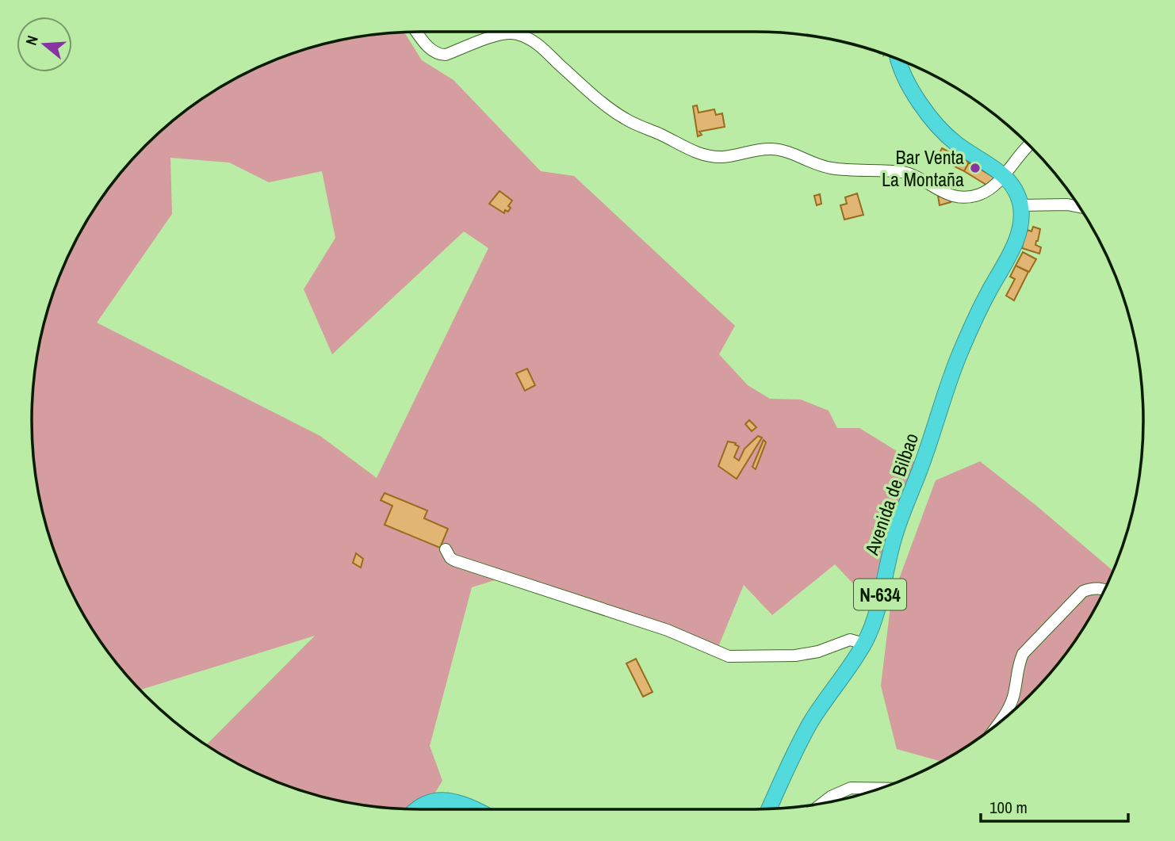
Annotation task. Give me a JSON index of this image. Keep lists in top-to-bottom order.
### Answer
{
  "streets": {
    "highway": ["Avenida de Bilbao", "N-634"]
  },
  "places": ["Bar Venta La Montaña"],
  "scale_bar": "100 m",
  "north": "left"
}
